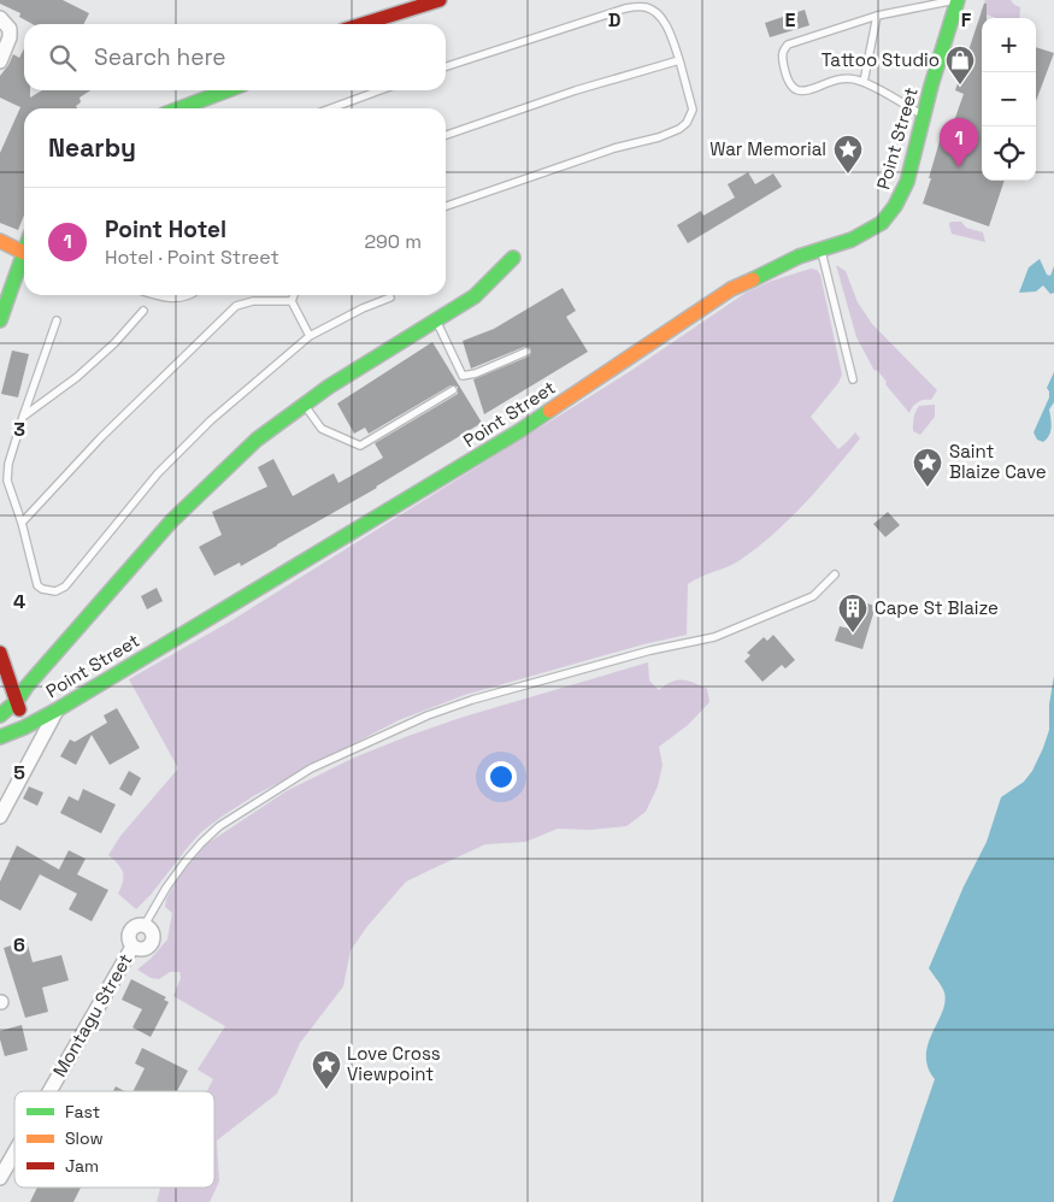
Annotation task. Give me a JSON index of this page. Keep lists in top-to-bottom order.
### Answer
{
  "streets": {
    "street": ["Point Street", "Montagu Street"]
  },
  "places": {
    "shop": ["Tattoo Studio"],
    "place": ["War Memorial", "Saint Blaize Cave", "Love Cross Viewpoint"],
    "building": ["Cape St Blaize"]
  },
  "legend": ["Fast", "Slow", "Jam"],
  "page": {
    "map_buttons": ["+", "−"],
    "search": "Search here",
    "heading": "Nearby",
    "pins": "1",
    "list": [
      {
        "mark": "1",
        "name": "Point Hotel",
        "note": "Hotel · Point Street",
        "value": "290 m"
      }
    ]
  },
  "grid": {
    "columns": ["D", "E", "F"],
    "rows": [
      "3",
      "4",
      "5",
      "6"
    ]
  }
}
